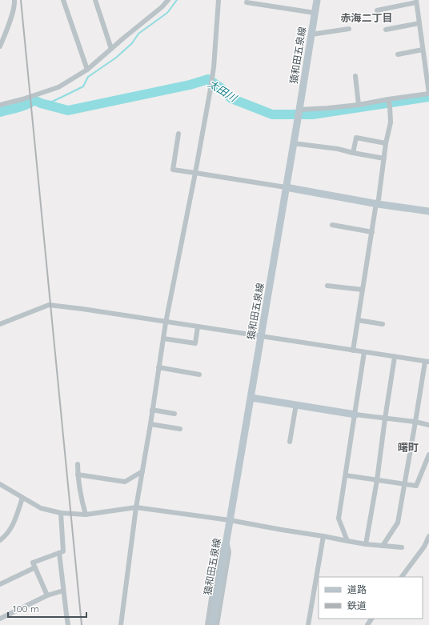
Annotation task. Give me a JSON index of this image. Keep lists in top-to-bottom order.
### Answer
{
  "streets": {
    "main road": ["猿和田五泉線"]
  },
  "districts": ["赤海二丁目", "曙町"],
  "water": ["太田川"],
  "legend": ["道路", "鉄道"],
  "scale_bar": "100 m"
}
